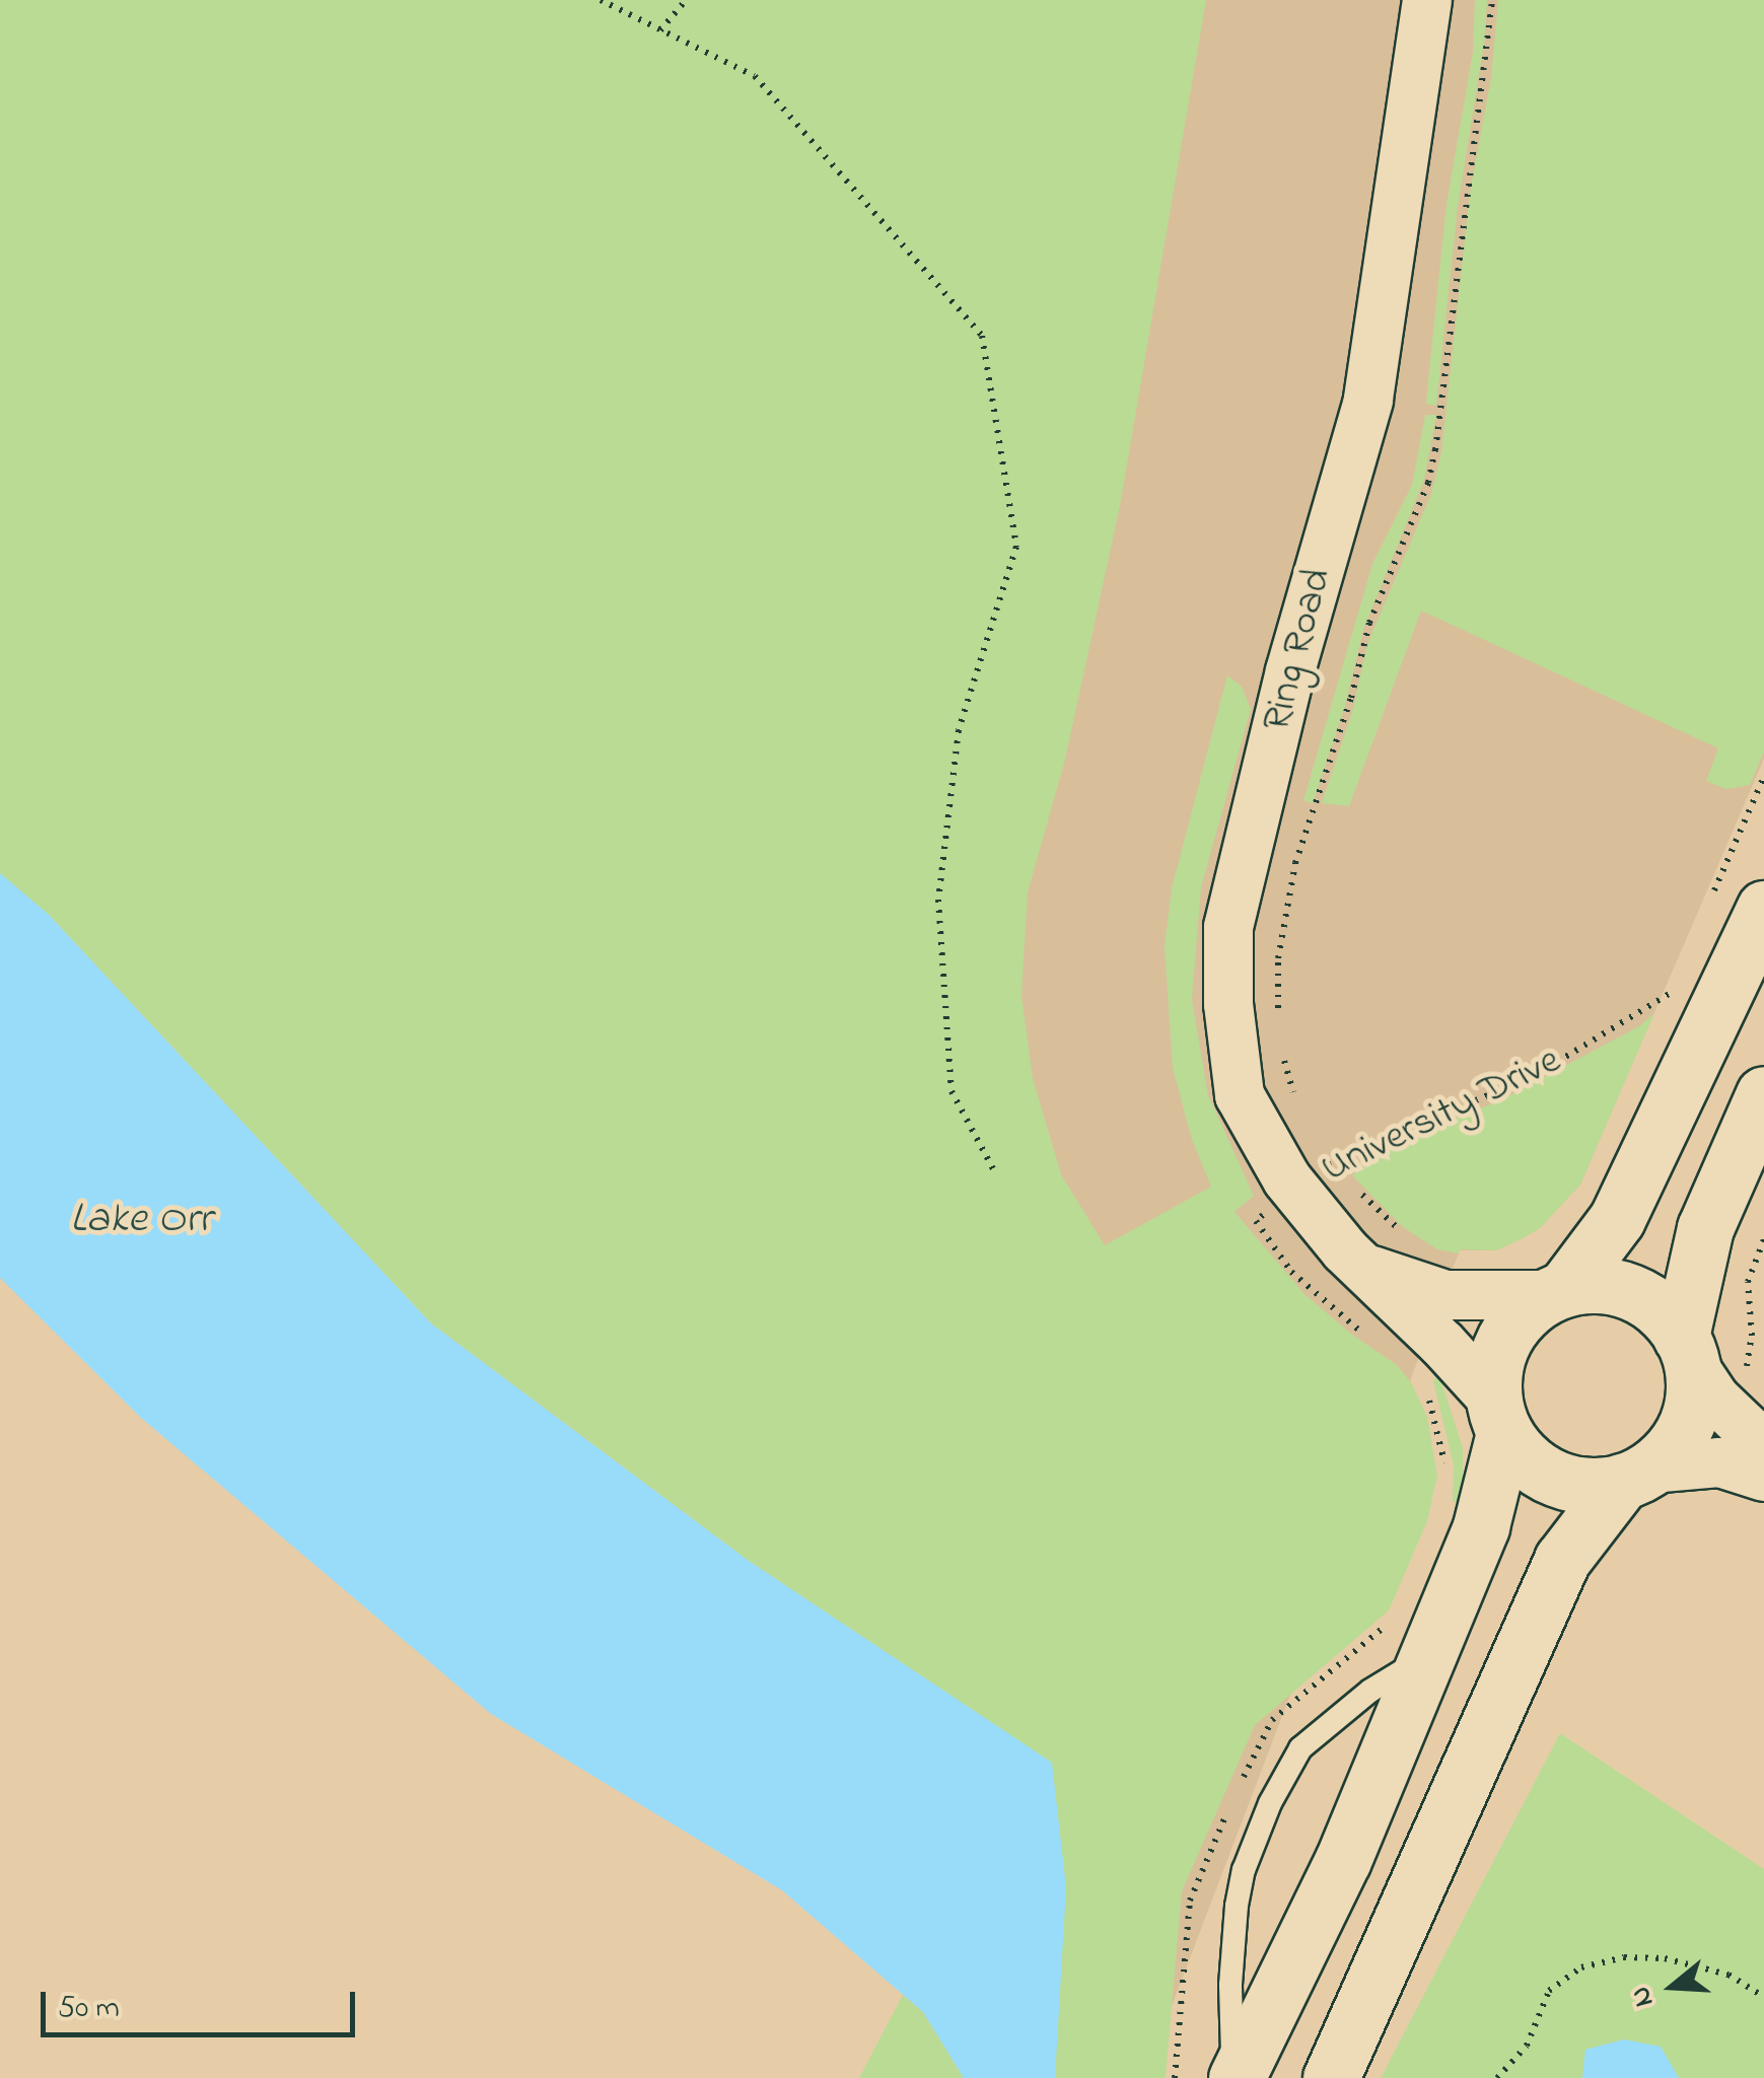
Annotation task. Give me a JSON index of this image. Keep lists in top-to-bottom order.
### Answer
{
  "streets": {
    "street": ["Ring Road"],
    "path": ["University Drive"]
  },
  "crossings": [
    ["Ring Road", "University Drive"]
  ],
  "water": ["Lake Orr"],
  "scale_bar": "50 m",
  "north": "left"
}
